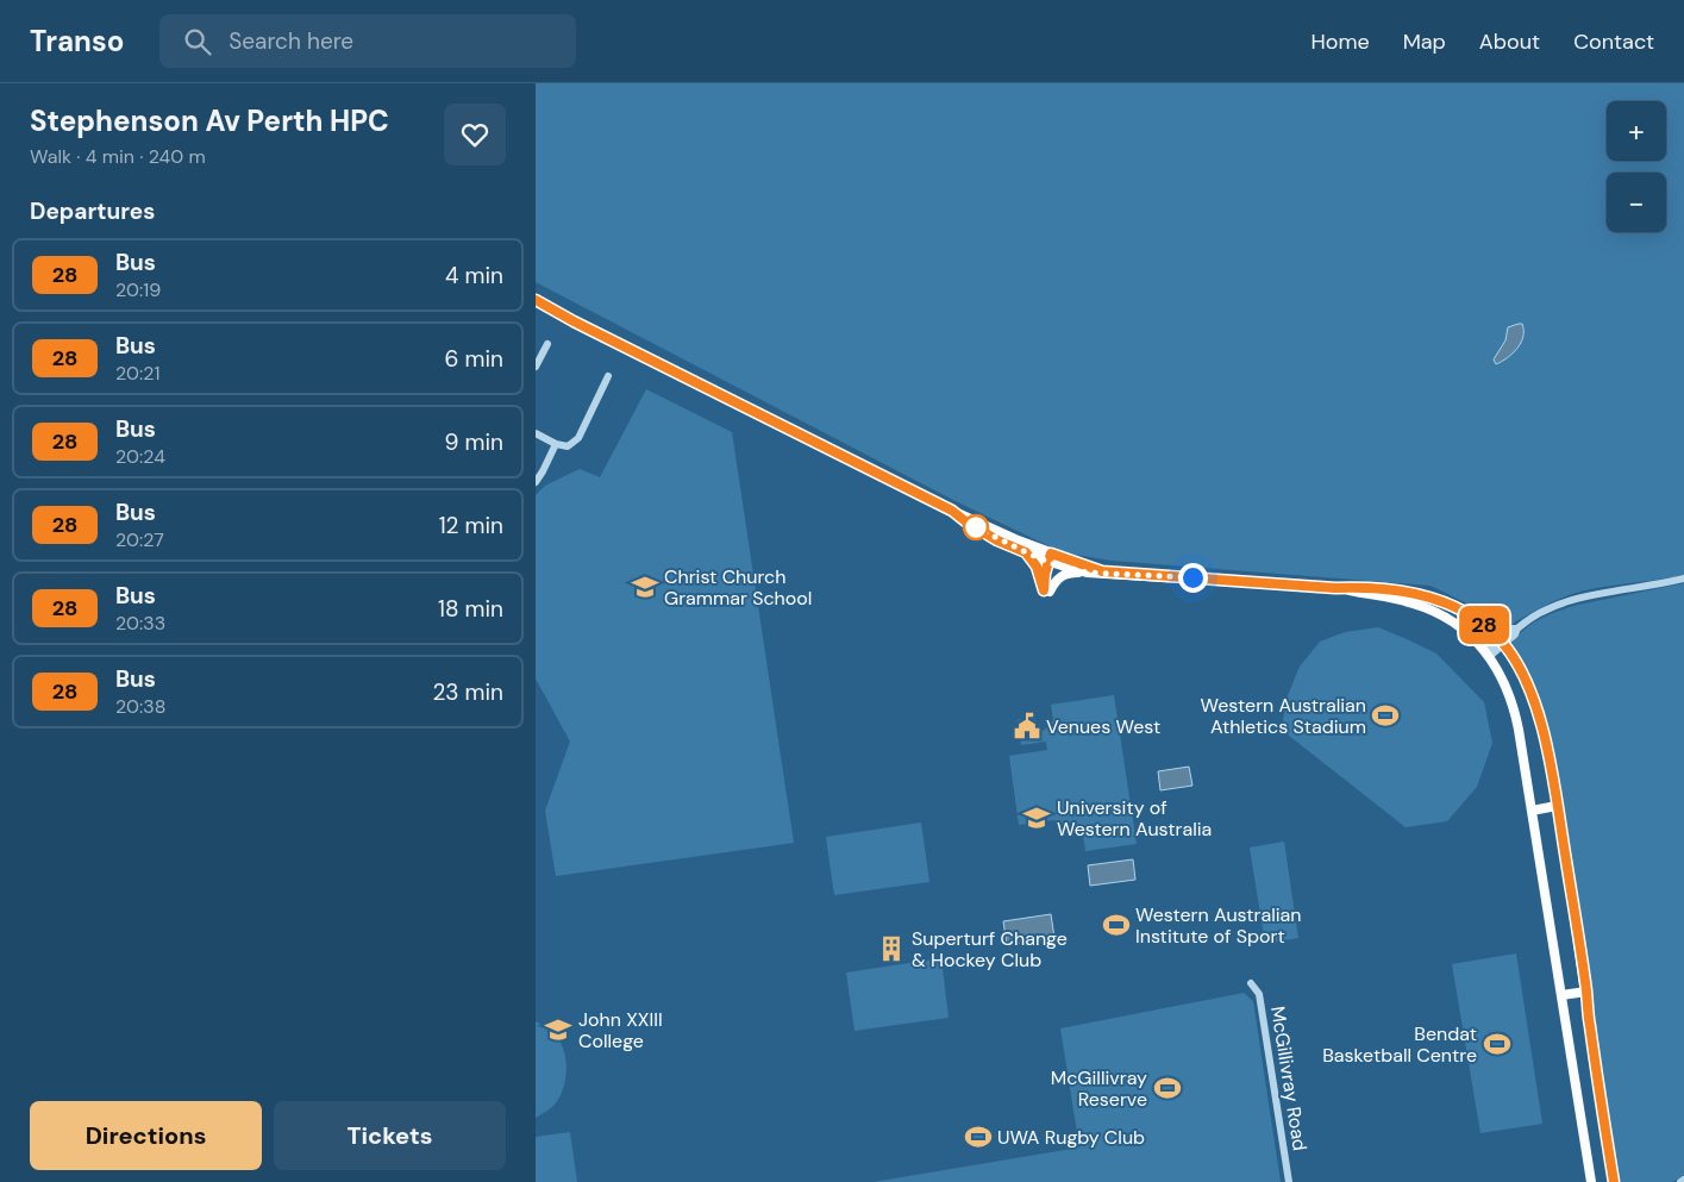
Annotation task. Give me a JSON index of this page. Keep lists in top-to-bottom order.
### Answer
{
  "streets": {
    "street": ["McGillivray Road"]
  },
  "places": {
    "school or university": ["Christ Church Grammar School", "University of Western Australia", "John XXIII College"],
    "sports": [
      "Western Australian Athletics Stadium",
      "Western Australian Institute of Sport",
      "Bendat Basketball Centre",
      "McGillivray Reserve",
      "UWA Rugby Club"
    ],
    "public building": ["Venues West"],
    "building": ["Superturf Change & Hockey Club"]
  },
  "lines": ["bus line 28"],
  "page": {
    "header": "Transo",
    "search": "Search here",
    "nav": [
      "Home",
      "Map",
      "About",
      "Contact"
    ],
    "heading": [
      ["Stephenson Av Perth HPC", "Walk · 4 min · 240 m"],
      "Departures"
    ],
    "on_map": "28",
    "map_buttons": ["+", "−"],
    "list": [
      {
        "mark": "28",
        "name": "Bus",
        "note": "20:19",
        "value": "4 min"
      },
      {
        "mark": "28",
        "name": "Bus",
        "note": "20:21",
        "value": "6 min"
      },
      {
        "mark": "28",
        "name": "Bus",
        "note": "20:24",
        "value": "9 min"
      },
      {
        "mark": "28",
        "name": "Bus",
        "note": "20:27",
        "value": "12 min"
      },
      {
        "mark": "28",
        "name": "Bus",
        "note": "20:33",
        "value": "18 min"
      },
      {
        "mark": "28",
        "name": "Bus",
        "note": "20:38",
        "value": "23 min"
      }
    ],
    "buttons": ["Directions", "Tickets"]
  }
}
